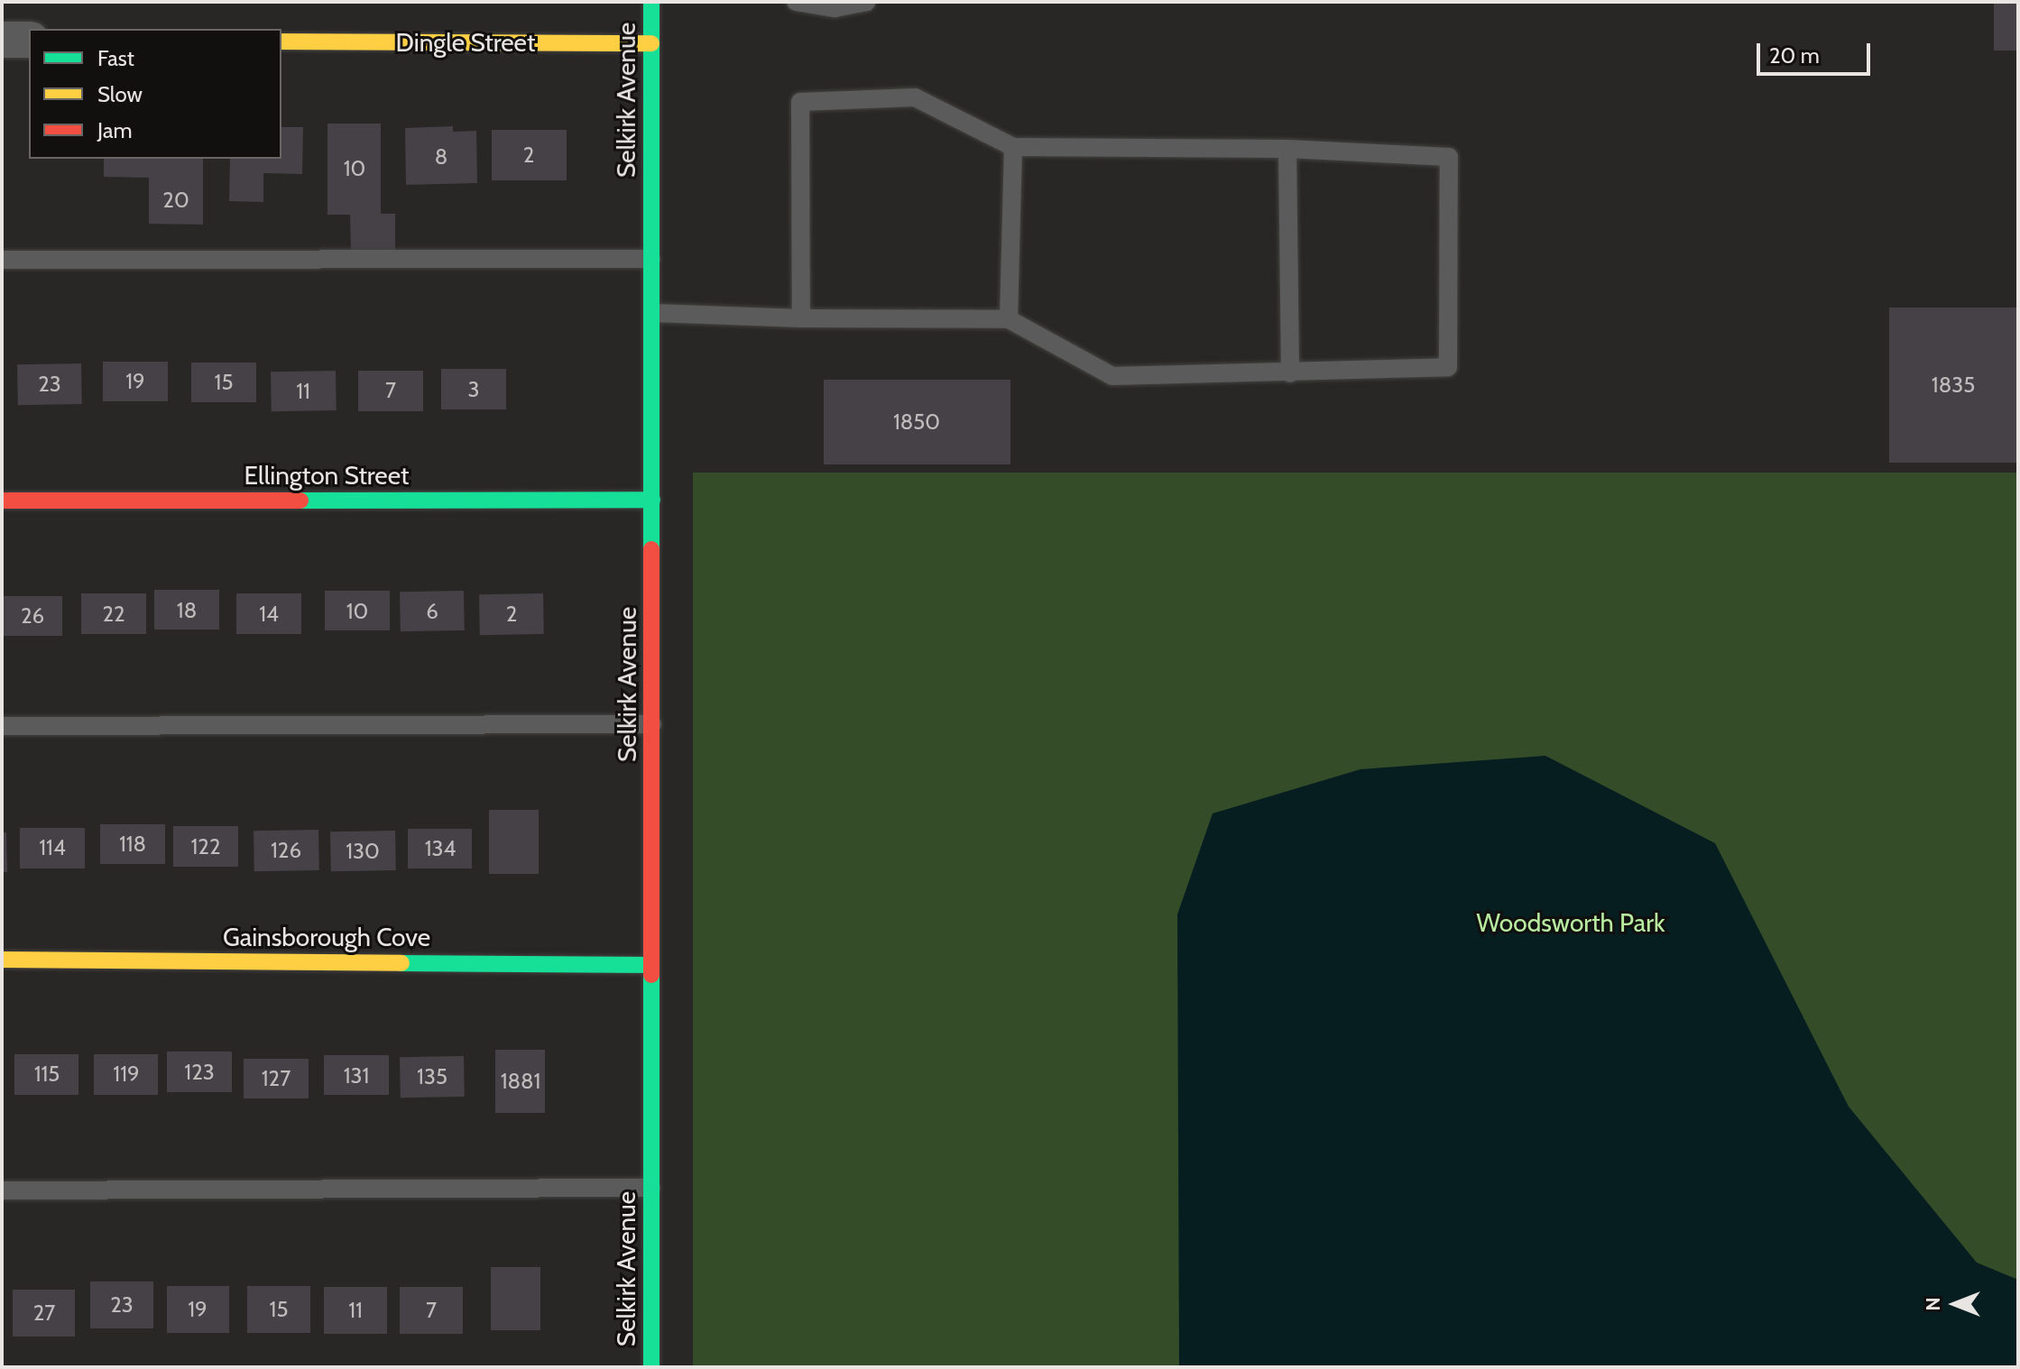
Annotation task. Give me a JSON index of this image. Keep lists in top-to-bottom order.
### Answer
{
  "streets": {
    "street": [
      "Dingle Street",
      "Selkirk Avenue",
      "Ellington Street",
      "Gainsborough Cove"
    ]
  },
  "crossings": [
    ["Dingle Street", "Selkirk Avenue"],
    ["Selkirk Avenue", "Ellington Street"],
    ["Selkirk Avenue", "Gainsborough Cove"]
  ],
  "parks": ["Woodsworth Park"],
  "house_numbers": [
    "2",
    "8",
    "10",
    "20",
    "19",
    "15",
    "23",
    "1835",
    "3",
    "7",
    "11",
    "1850",
    "18",
    "10",
    "6",
    "22",
    "14",
    "2",
    "26",
    "118",
    "122",
    "114",
    "134",
    "126",
    "130",
    "123",
    "115",
    "119",
    "131",
    "135",
    "127",
    "1881",
    "23",
    "19",
    "15",
    "11",
    "7",
    "27"
  ],
  "legend": ["Fast", "Slow", "Jam"],
  "scale_bar": "20 m",
  "north": "left"
}
